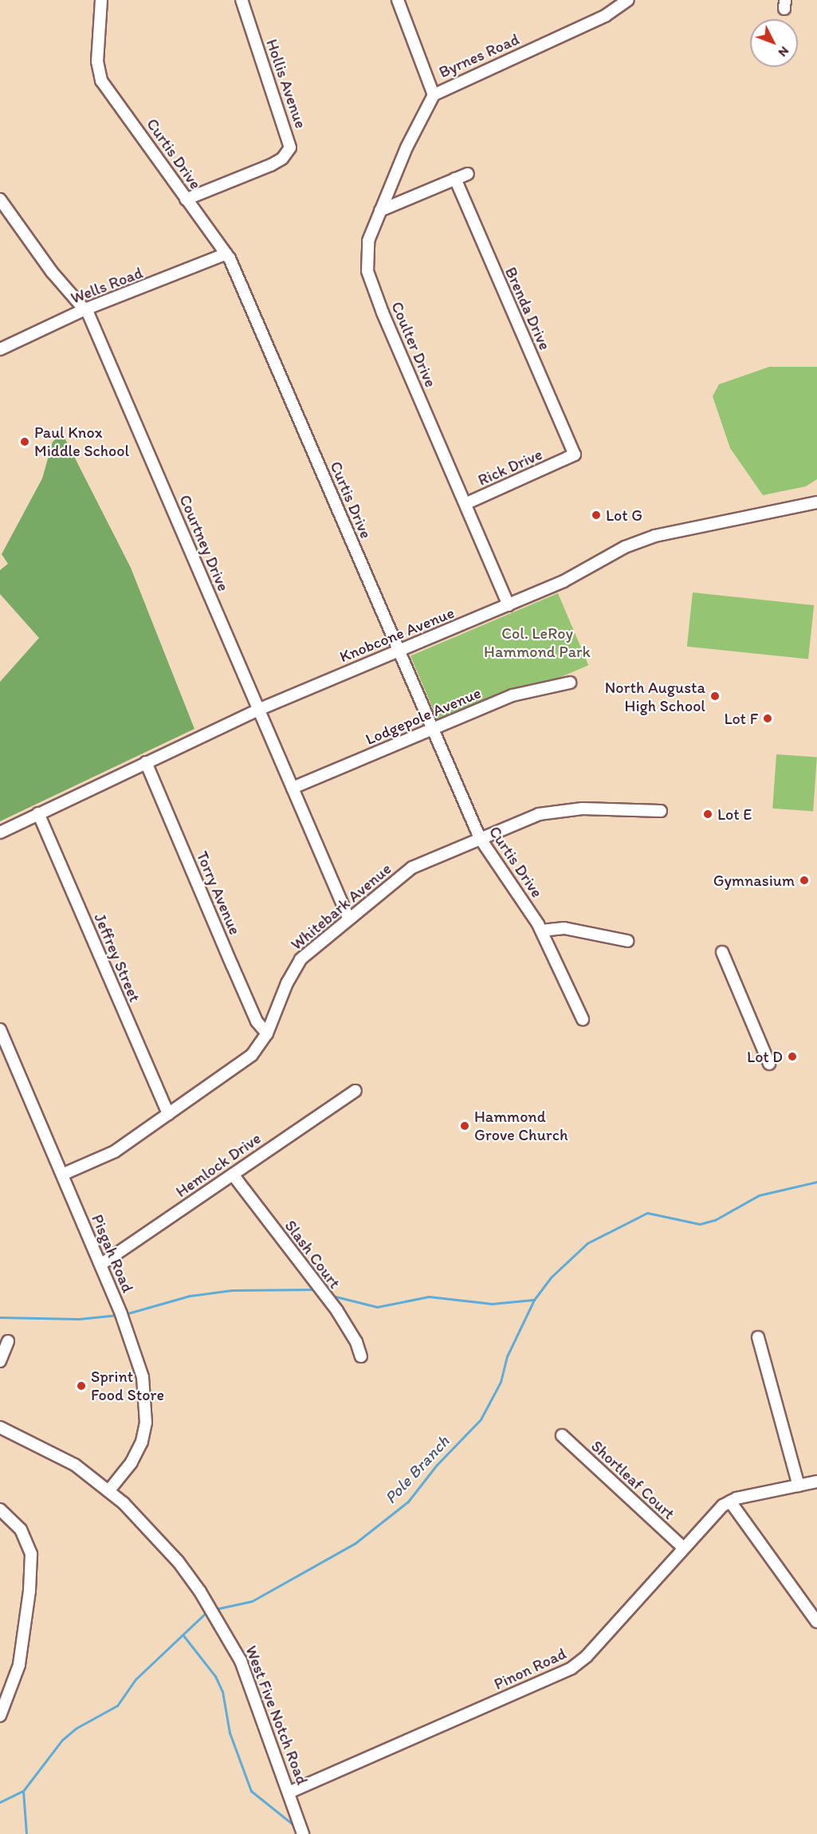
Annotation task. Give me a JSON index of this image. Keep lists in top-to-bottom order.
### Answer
{
  "streets": {
    "street": [
      "Byrnes Road",
      "Hollis Avenue",
      "Curtis Drive",
      "Wells Road",
      "Brenda Drive",
      "Coulter Drive",
      "Rick Drive",
      "Courtney Drive",
      "Knobcone Avenue",
      "Lodgepole Avenue",
      "Torry Avenue",
      "Whitebark Avenue",
      "Jeffrey Street",
      "Hemlock Drive",
      "Pisgah Road",
      "Slash Court",
      "Shortleaf Court",
      "Pinon Road",
      "West Five Notch Road"
    ]
  },
  "crossings": [
    ["Byrnes Road", "Coulter Drive"],
    ["Hollis Avenue", "Curtis Drive"],
    ["Curtis Drive", "Wells Road"],
    ["Curtis Drive", "Knobcone Avenue"],
    ["Curtis Drive", "Lodgepole Avenue"],
    ["Curtis Drive", "Whitebark Avenue"],
    ["Wells Road", "Courtney Drive"],
    ["Brenda Drive", "Rick Drive"],
    ["Coulter Drive", "Rick Drive"],
    ["Coulter Drive", "Knobcone Avenue"],
    ["Courtney Drive", "Knobcone Avenue"],
    ["Courtney Drive", "Lodgepole Avenue"],
    ["Courtney Drive", "Whitebark Avenue"],
    ["Knobcone Avenue", "Torry Avenue"],
    ["Knobcone Avenue", "Jeffrey Street"],
    ["Torry Avenue", "Whitebark Avenue"],
    ["Whitebark Avenue", "Jeffrey Street"],
    ["Whitebark Avenue", "Pisgah Road"],
    ["Hemlock Drive", "Pisgah Road"],
    ["Hemlock Drive", "Slash Court"],
    ["Pisgah Road", "West Five Notch Road"],
    ["Shortleaf Court", "Pinon Road"],
    ["Pinon Road", "West Five Notch Road"]
  ],
  "water": ["Pole Branch"],
  "parks": ["Col. LeRoy Hammond Park"],
  "places": [
    "Paul Knox Middle School",
    "Lot G",
    "North Augusta High School",
    "Lot F",
    "Lot E",
    "Gymnasium",
    "Lot D",
    "Hammond Grove Church",
    "Sprint Food Store"
  ],
  "north": "bottom right"
}
